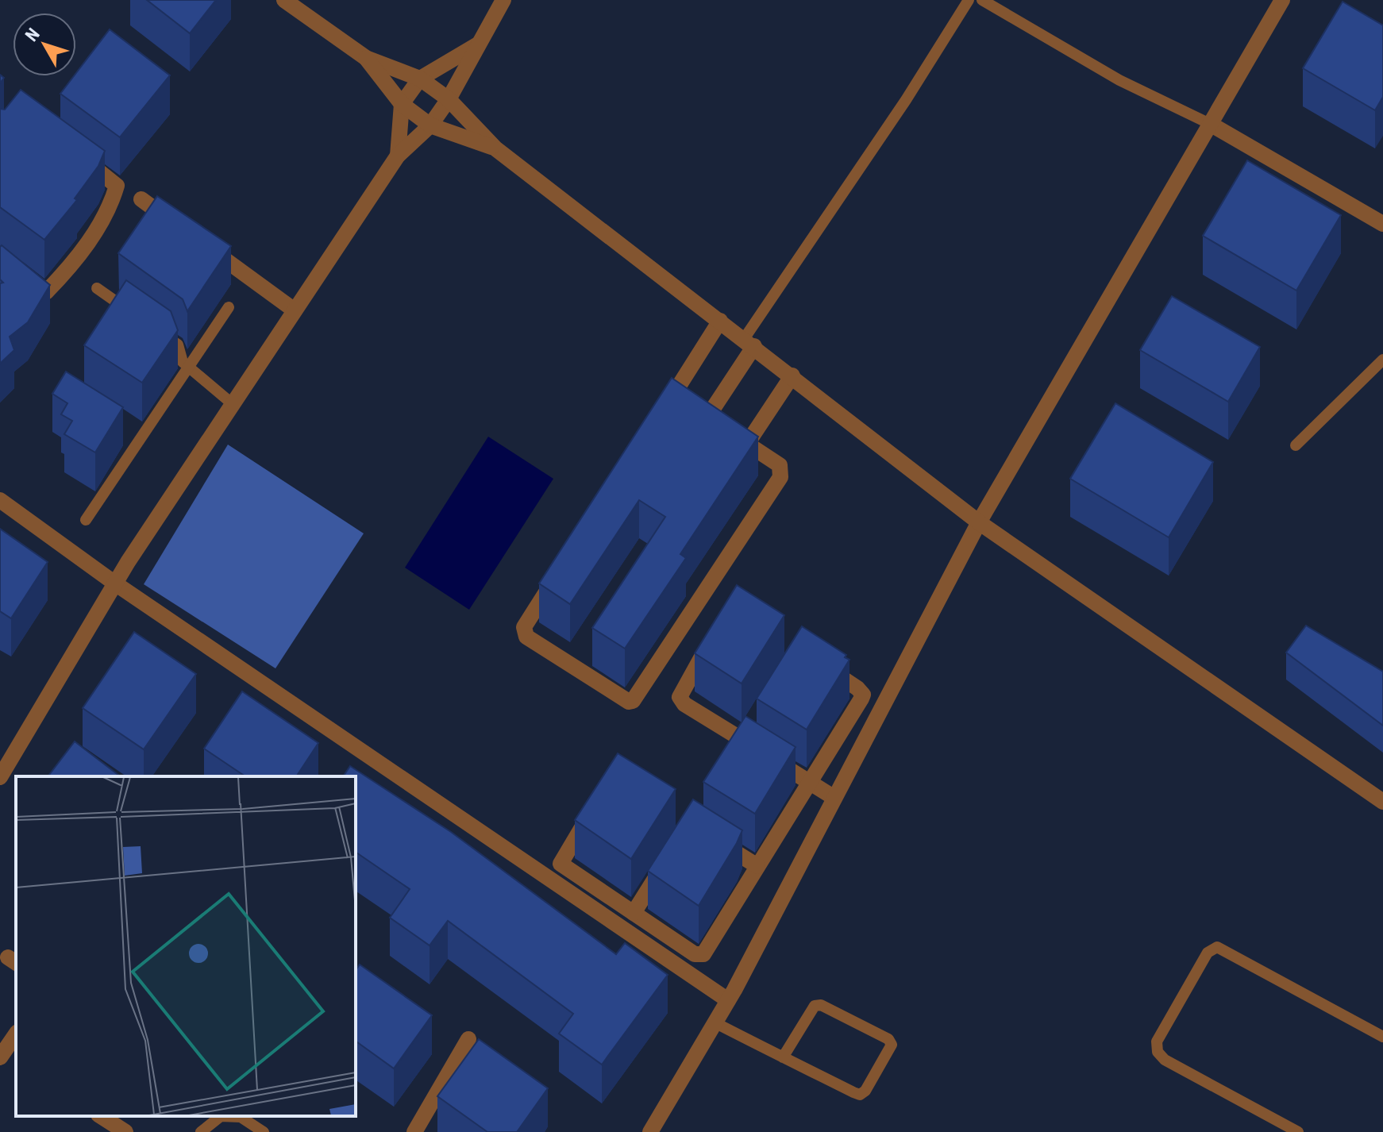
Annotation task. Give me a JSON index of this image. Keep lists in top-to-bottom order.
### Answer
{
  "north": "top left"
}
